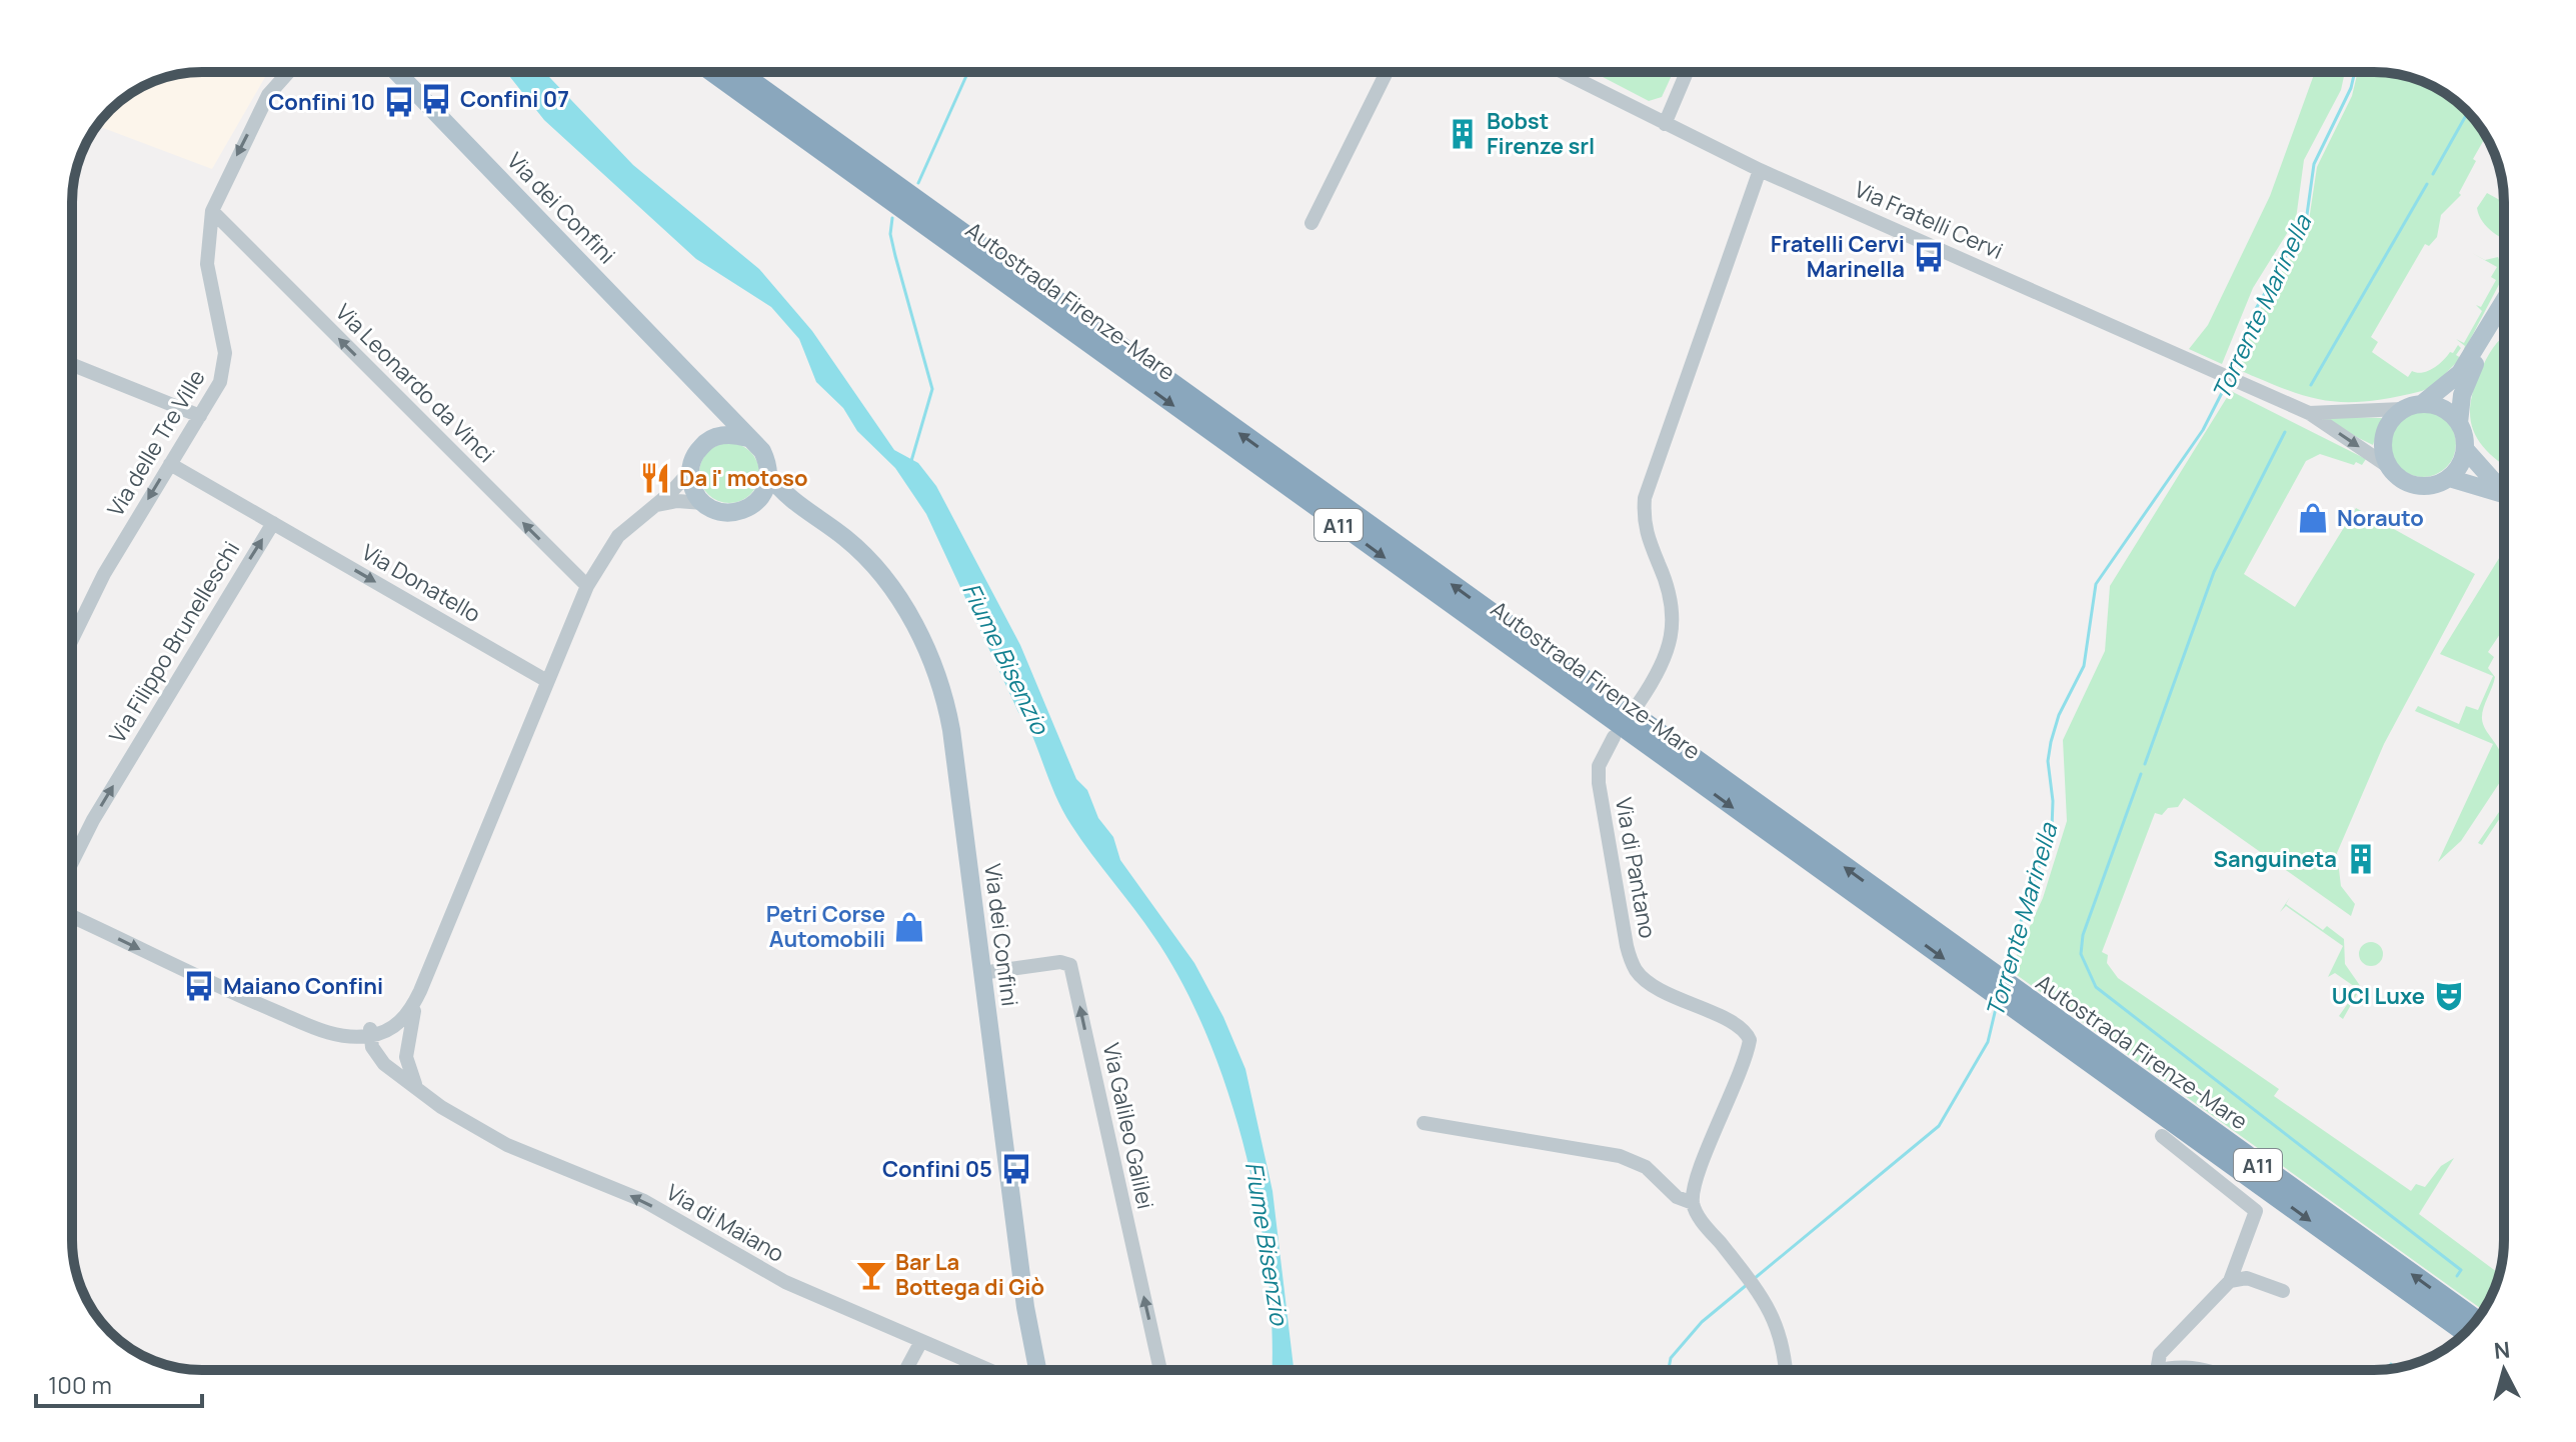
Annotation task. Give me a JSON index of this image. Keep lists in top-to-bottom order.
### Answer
{
  "streets": {
    "highway": ["Autostrada Firenze-Mare", "A11"],
    "main road": ["Via dei Confini", "Via Fratelli Cervi"],
    "street": [
      "Via Leonardo da Vinci",
      "Via delle Tre Ville",
      "Via Donatello",
      "Via Filippo Brunelleschi",
      "Via di Pantano",
      "Via Galileo Galilei",
      "Via di Maiano"
    ]
  },
  "crossings": [
    ["Via dei Confini", "Via Galileo Galilei"],
    ["Via Leonardo da Vinci", "Via delle Tre Ville"],
    ["Via Donatello", "Via Filippo Brunelleschi"]
  ],
  "one_way": [
    "Via Leonardo da Vinci",
    "Via delle Tre Ville",
    "Via Donatello",
    "Via Filippo Brunelleschi",
    "Via Galileo Galilei",
    "Via di Maiano"
  ],
  "water": ["Torrente Marinella", "Fiume Bisenzio"],
  "places": {
    "bus stop": [
      "Confini 07",
      "Confini 10",
      "Fratelli Cervi Marinella",
      "Maiano Confini",
      "Confini 05"
    ],
    "building": ["Bobst Firenze srl", "Sanguineta"],
    "restaurant": ["Da i' motoso"],
    "shop": ["Norauto", "Petri Corse Automobili"],
    "theatre": ["UCI Luxe"],
    "bar": ["Bar La Bottega di Giò"]
  },
  "scale_bar": "100 m",
  "north": "top"
}
